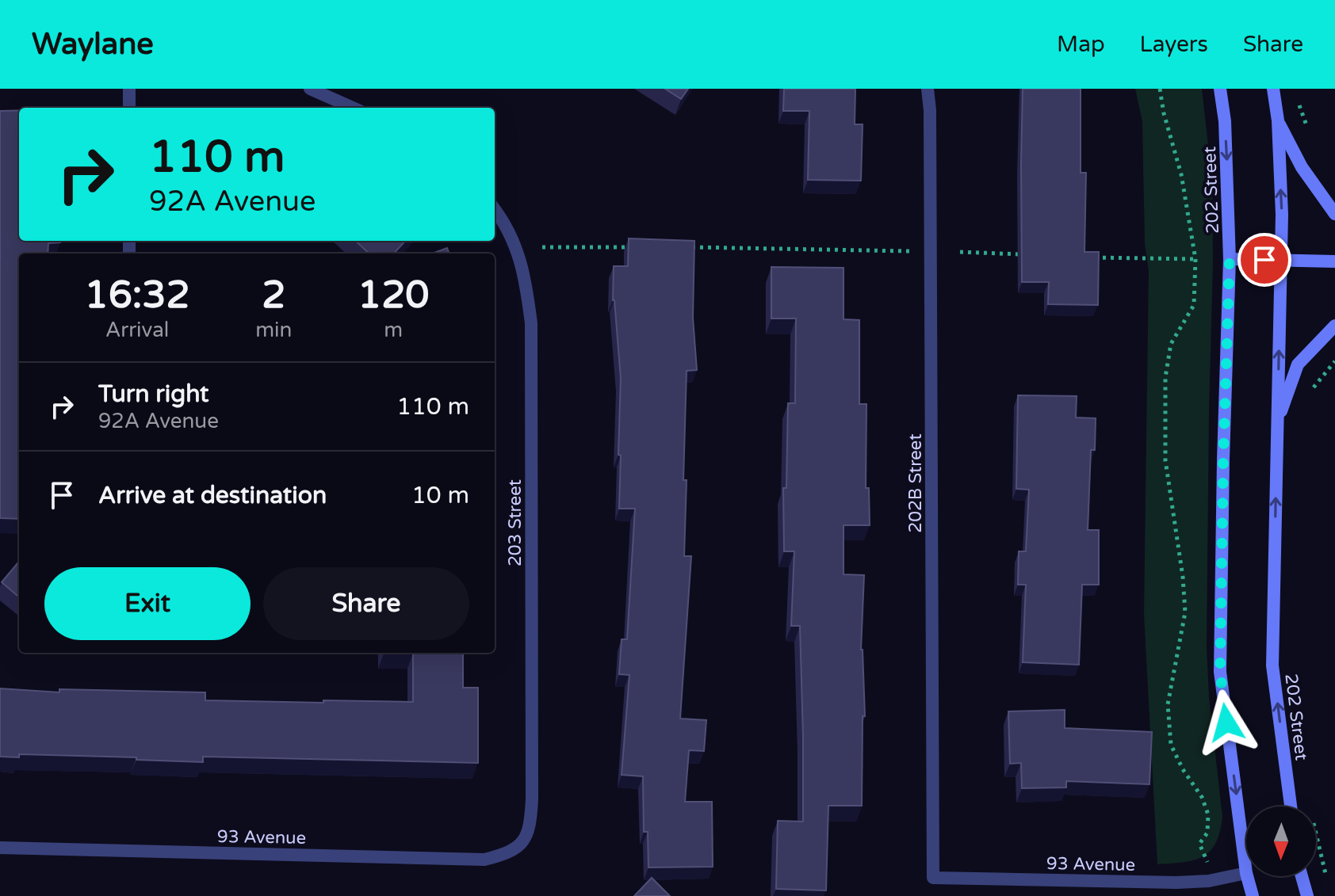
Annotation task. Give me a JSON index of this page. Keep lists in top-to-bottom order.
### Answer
{
  "streets": {
    "main road": ["202 Street"],
    "street": ["202B Street", "203 Street", "93 Avenue"]
  },
  "crossings": [
    ["202 Street", "93 Avenue"],
    ["202B Street", "93 Avenue"],
    ["203 Street", "93 Avenue"]
  ],
  "north": "bottom",
  "page": {
    "header": "Waylane",
    "nav": ["Map", "Layers", "Share"],
    "turn": ["110 m", "92A Avenue"],
    "eta": [
      "16:32",
      "Arrival",
      "2",
      "min",
      "120",
      "m"
    ],
    "list": [
      {
        "name": "Turn right",
        "note": "92A Avenue",
        "value": "110 m"
      },
      {
        "name": "Arrive at destination",
        "value": "10 m"
      }
    ],
    "buttons": ["Exit", "Share"]
  }
}
